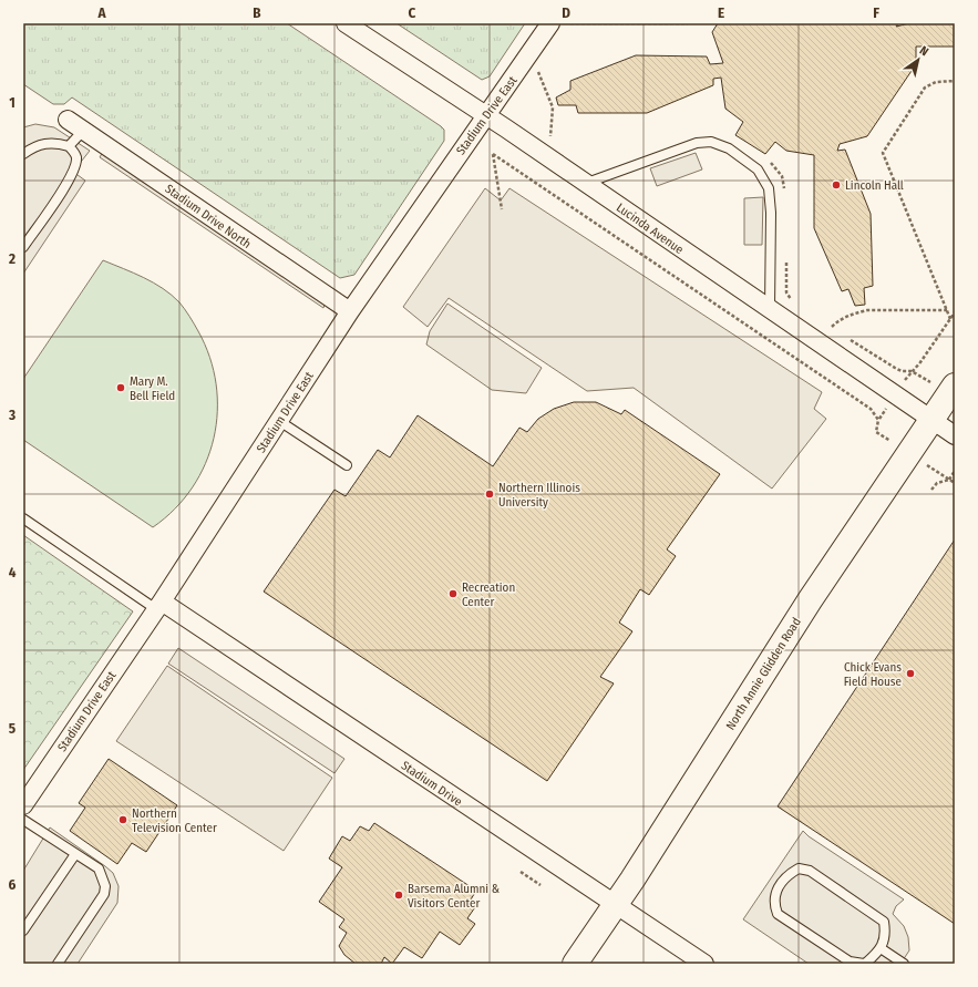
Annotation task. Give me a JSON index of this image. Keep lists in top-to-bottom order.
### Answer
{
  "streets": {
    "main road": ["North Annie Glidden Road"],
    "street": [
      "Stadium Drive East",
      "Stadium Drive North",
      "Lucinda Avenue",
      "Stadium Drive"
    ]
  },
  "crossings": [
    ["Stadium Drive East", "Stadium Drive North"],
    ["Stadium Drive East", "Lucinda Avenue"],
    ["Stadium Drive East", "Stadium Drive"],
    ["Lucinda Avenue", "North Annie Glidden Road"],
    ["North Annie Glidden Road", "Stadium Drive"]
  ],
  "places": [
    "Lincoln Hall",
    "Mary M. Bell Field",
    "Northern Illinois University",
    "Recreation Center",
    "Chick Evans Field House",
    "Northern Television Center",
    "Barsema Alumni & Visitors Center"
  ],
  "north": "top right",
  "grid": {
    "columns": [
      "A",
      "B",
      "C",
      "D",
      "E",
      "F"
    ],
    "rows": [
      "1",
      "2",
      "3",
      "4",
      "5",
      "6"
    ]
  }
}
